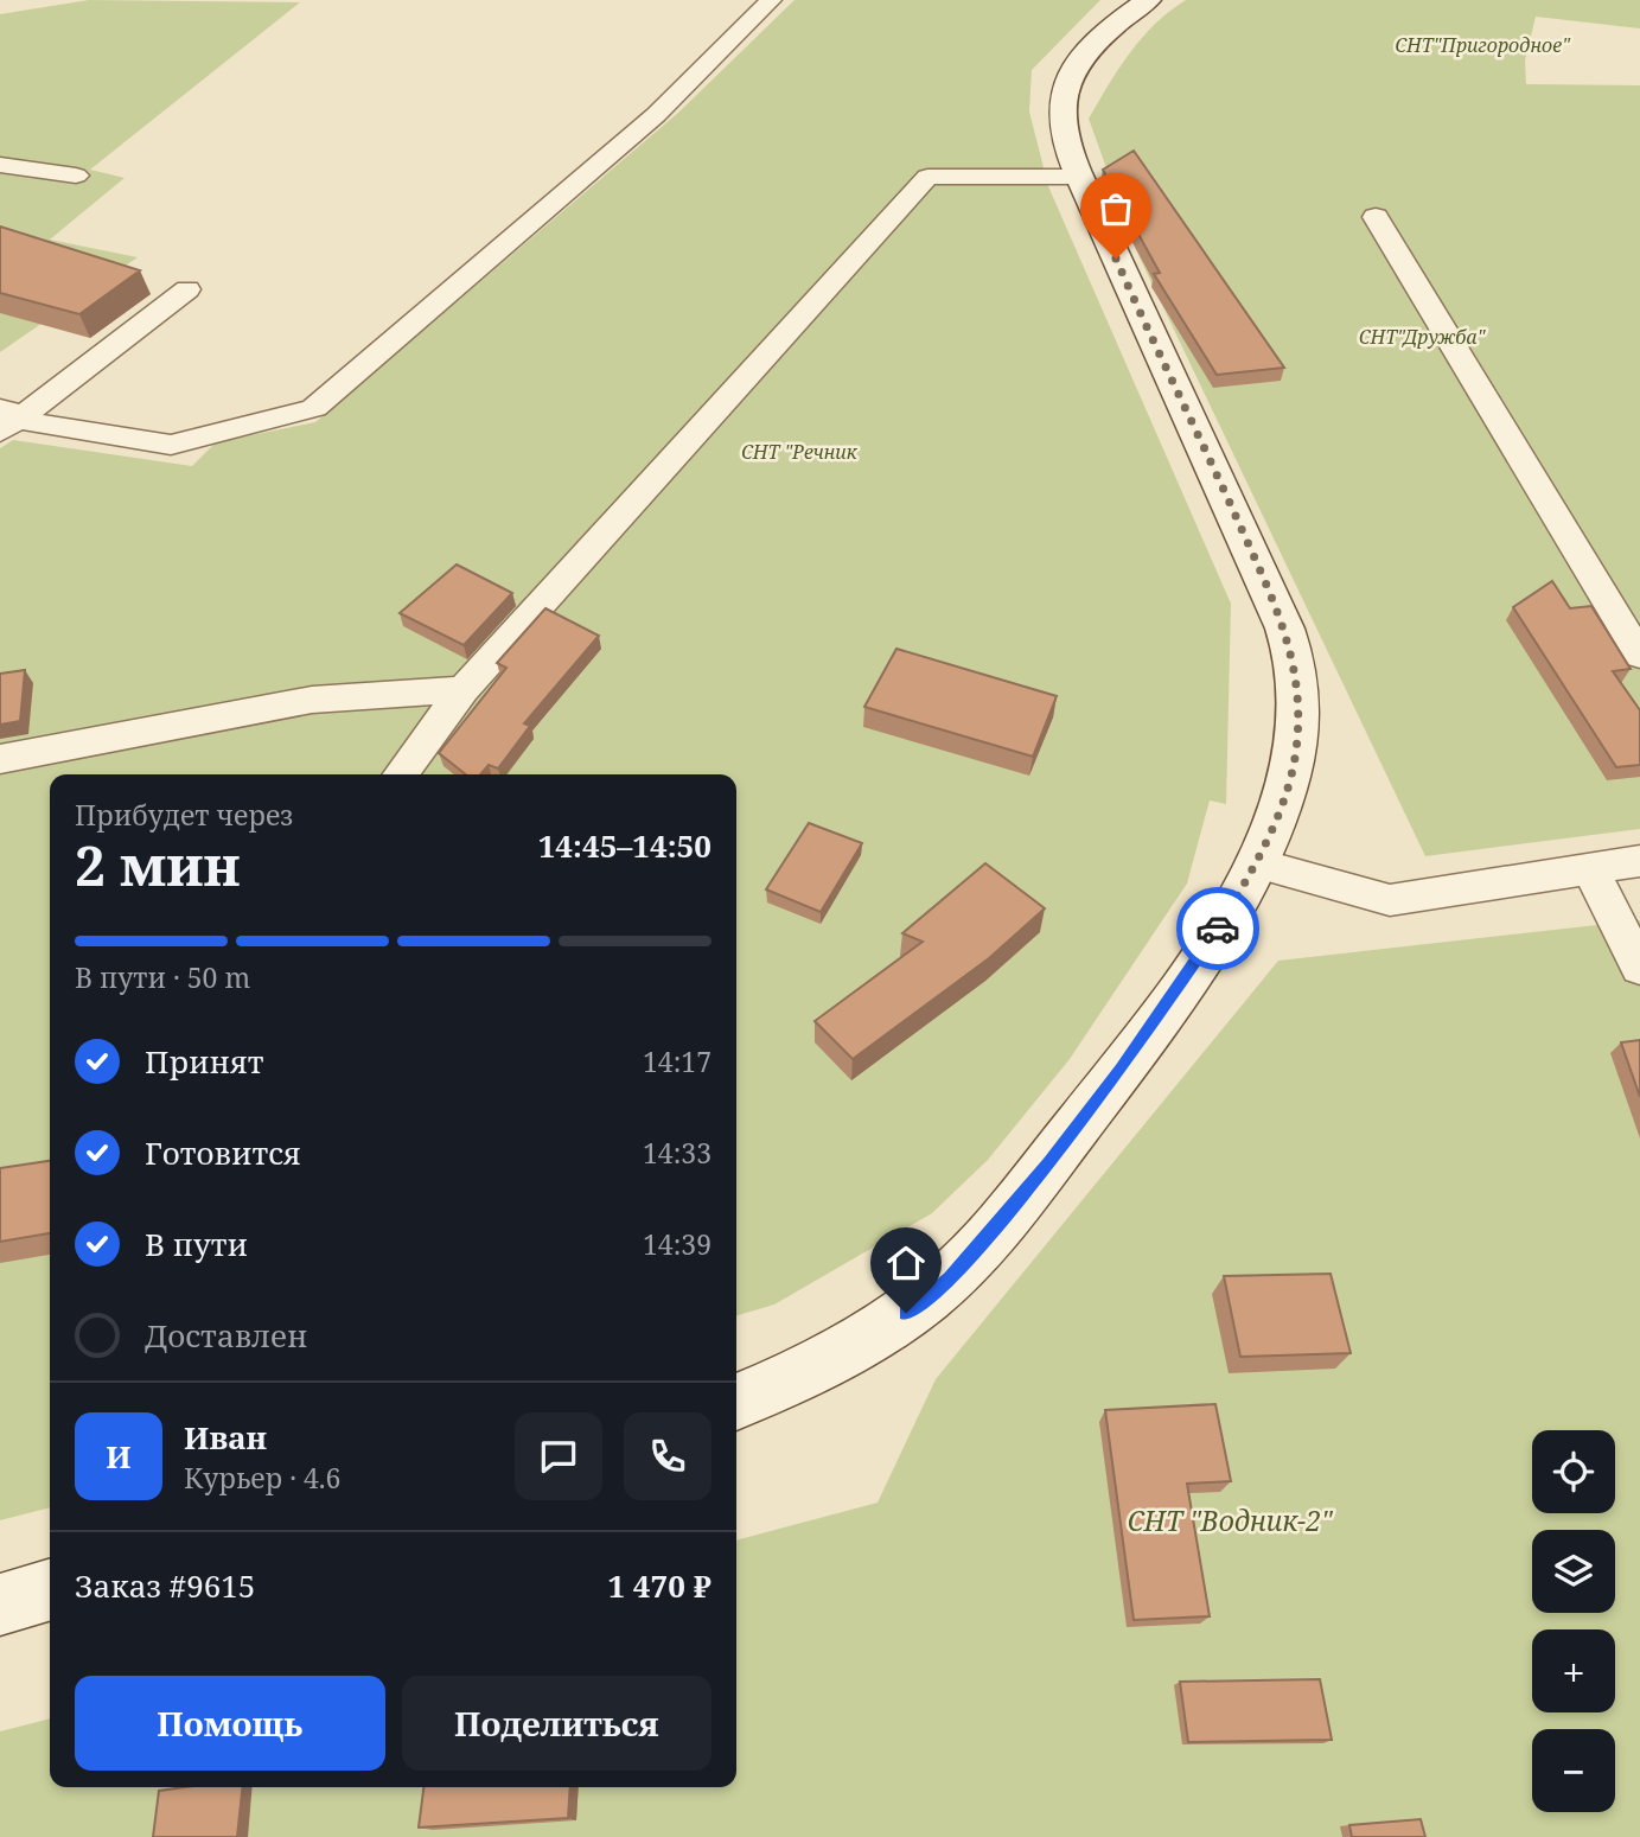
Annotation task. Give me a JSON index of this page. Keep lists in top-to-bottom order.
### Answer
{
  "parks": [
    "СНТ\"Пригородное\"",
    "СНТ\"Дружба\"",
    "СНТ \"Речник",
    "СНТ \"Водник-2\""
  ],
  "page": {
    "heading": ["2 мин", "Прибудет через", "14:45–14:50"],
    "panel": [
      "Иван",
      "Курьер · 4.6",
      "Заказ #9615",
      "1 470 ₽"
    ],
    "bar": "В пути · 50 m",
    "list": [
      ["Принят", "14:17"],
      ["Готовится", "14:33"],
      ["В пути", "14:39"],
      "Доставлен"
    ],
    "round": "И",
    "map_buttons": ["+", "−"],
    "buttons": ["Помощь", "Поделиться"]
  }
}
